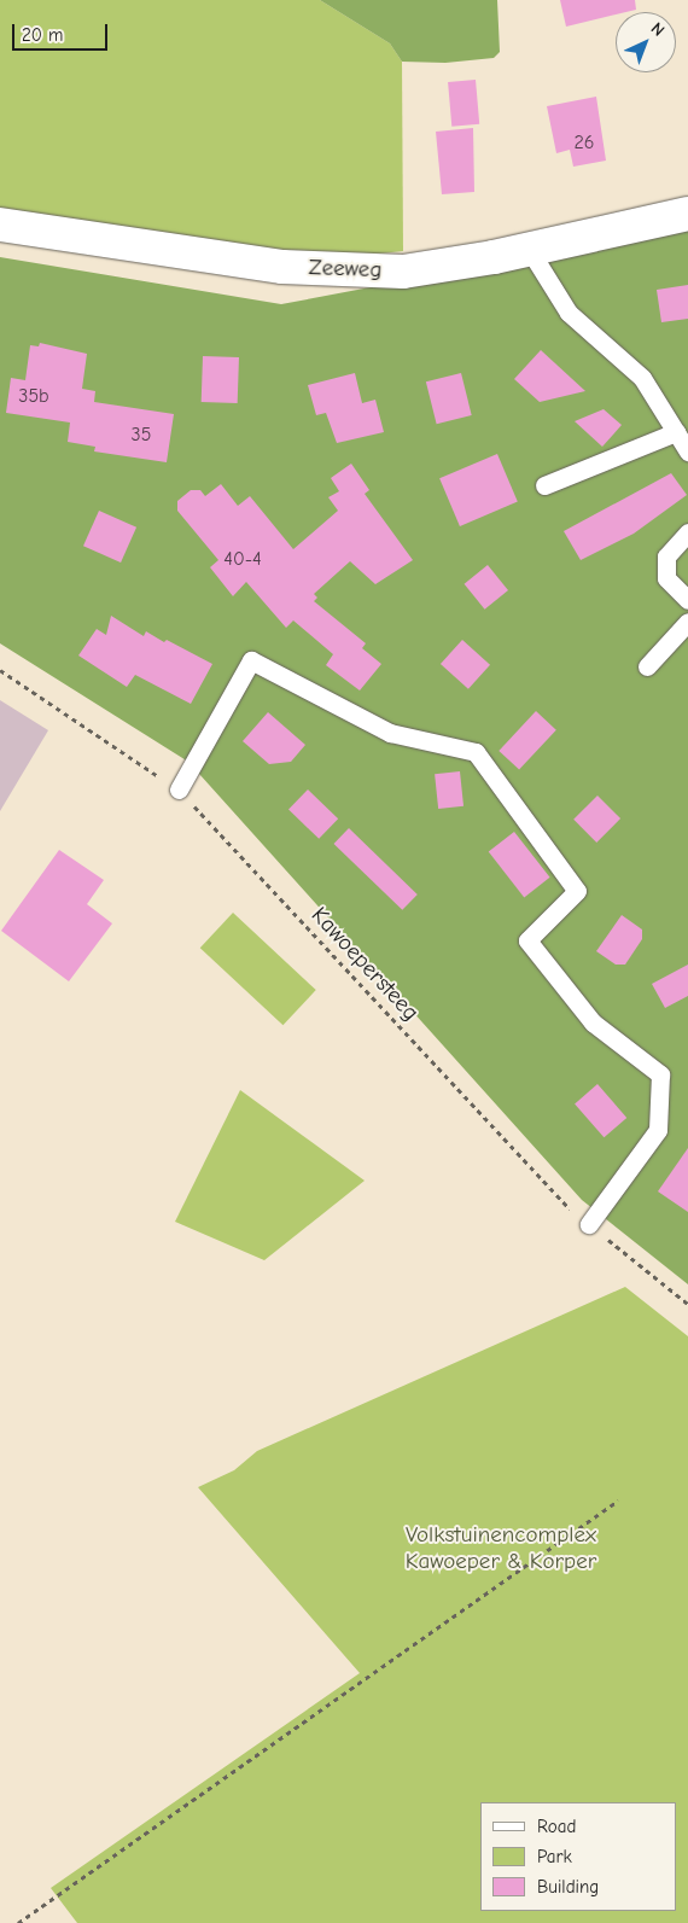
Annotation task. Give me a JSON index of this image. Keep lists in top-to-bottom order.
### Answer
{
  "streets": {
    "street": ["Zeeweg"],
    "path": ["Kawoepersteeg"]
  },
  "parks": ["Volkstuinencomplex Kawoeper & Korper"],
  "house_numbers": [
    "26",
    "35b",
    "35",
    "40-4"
  ],
  "legend": ["Road", "Park", "Building"],
  "scale_bar": "20 m",
  "north": "top right"
}
